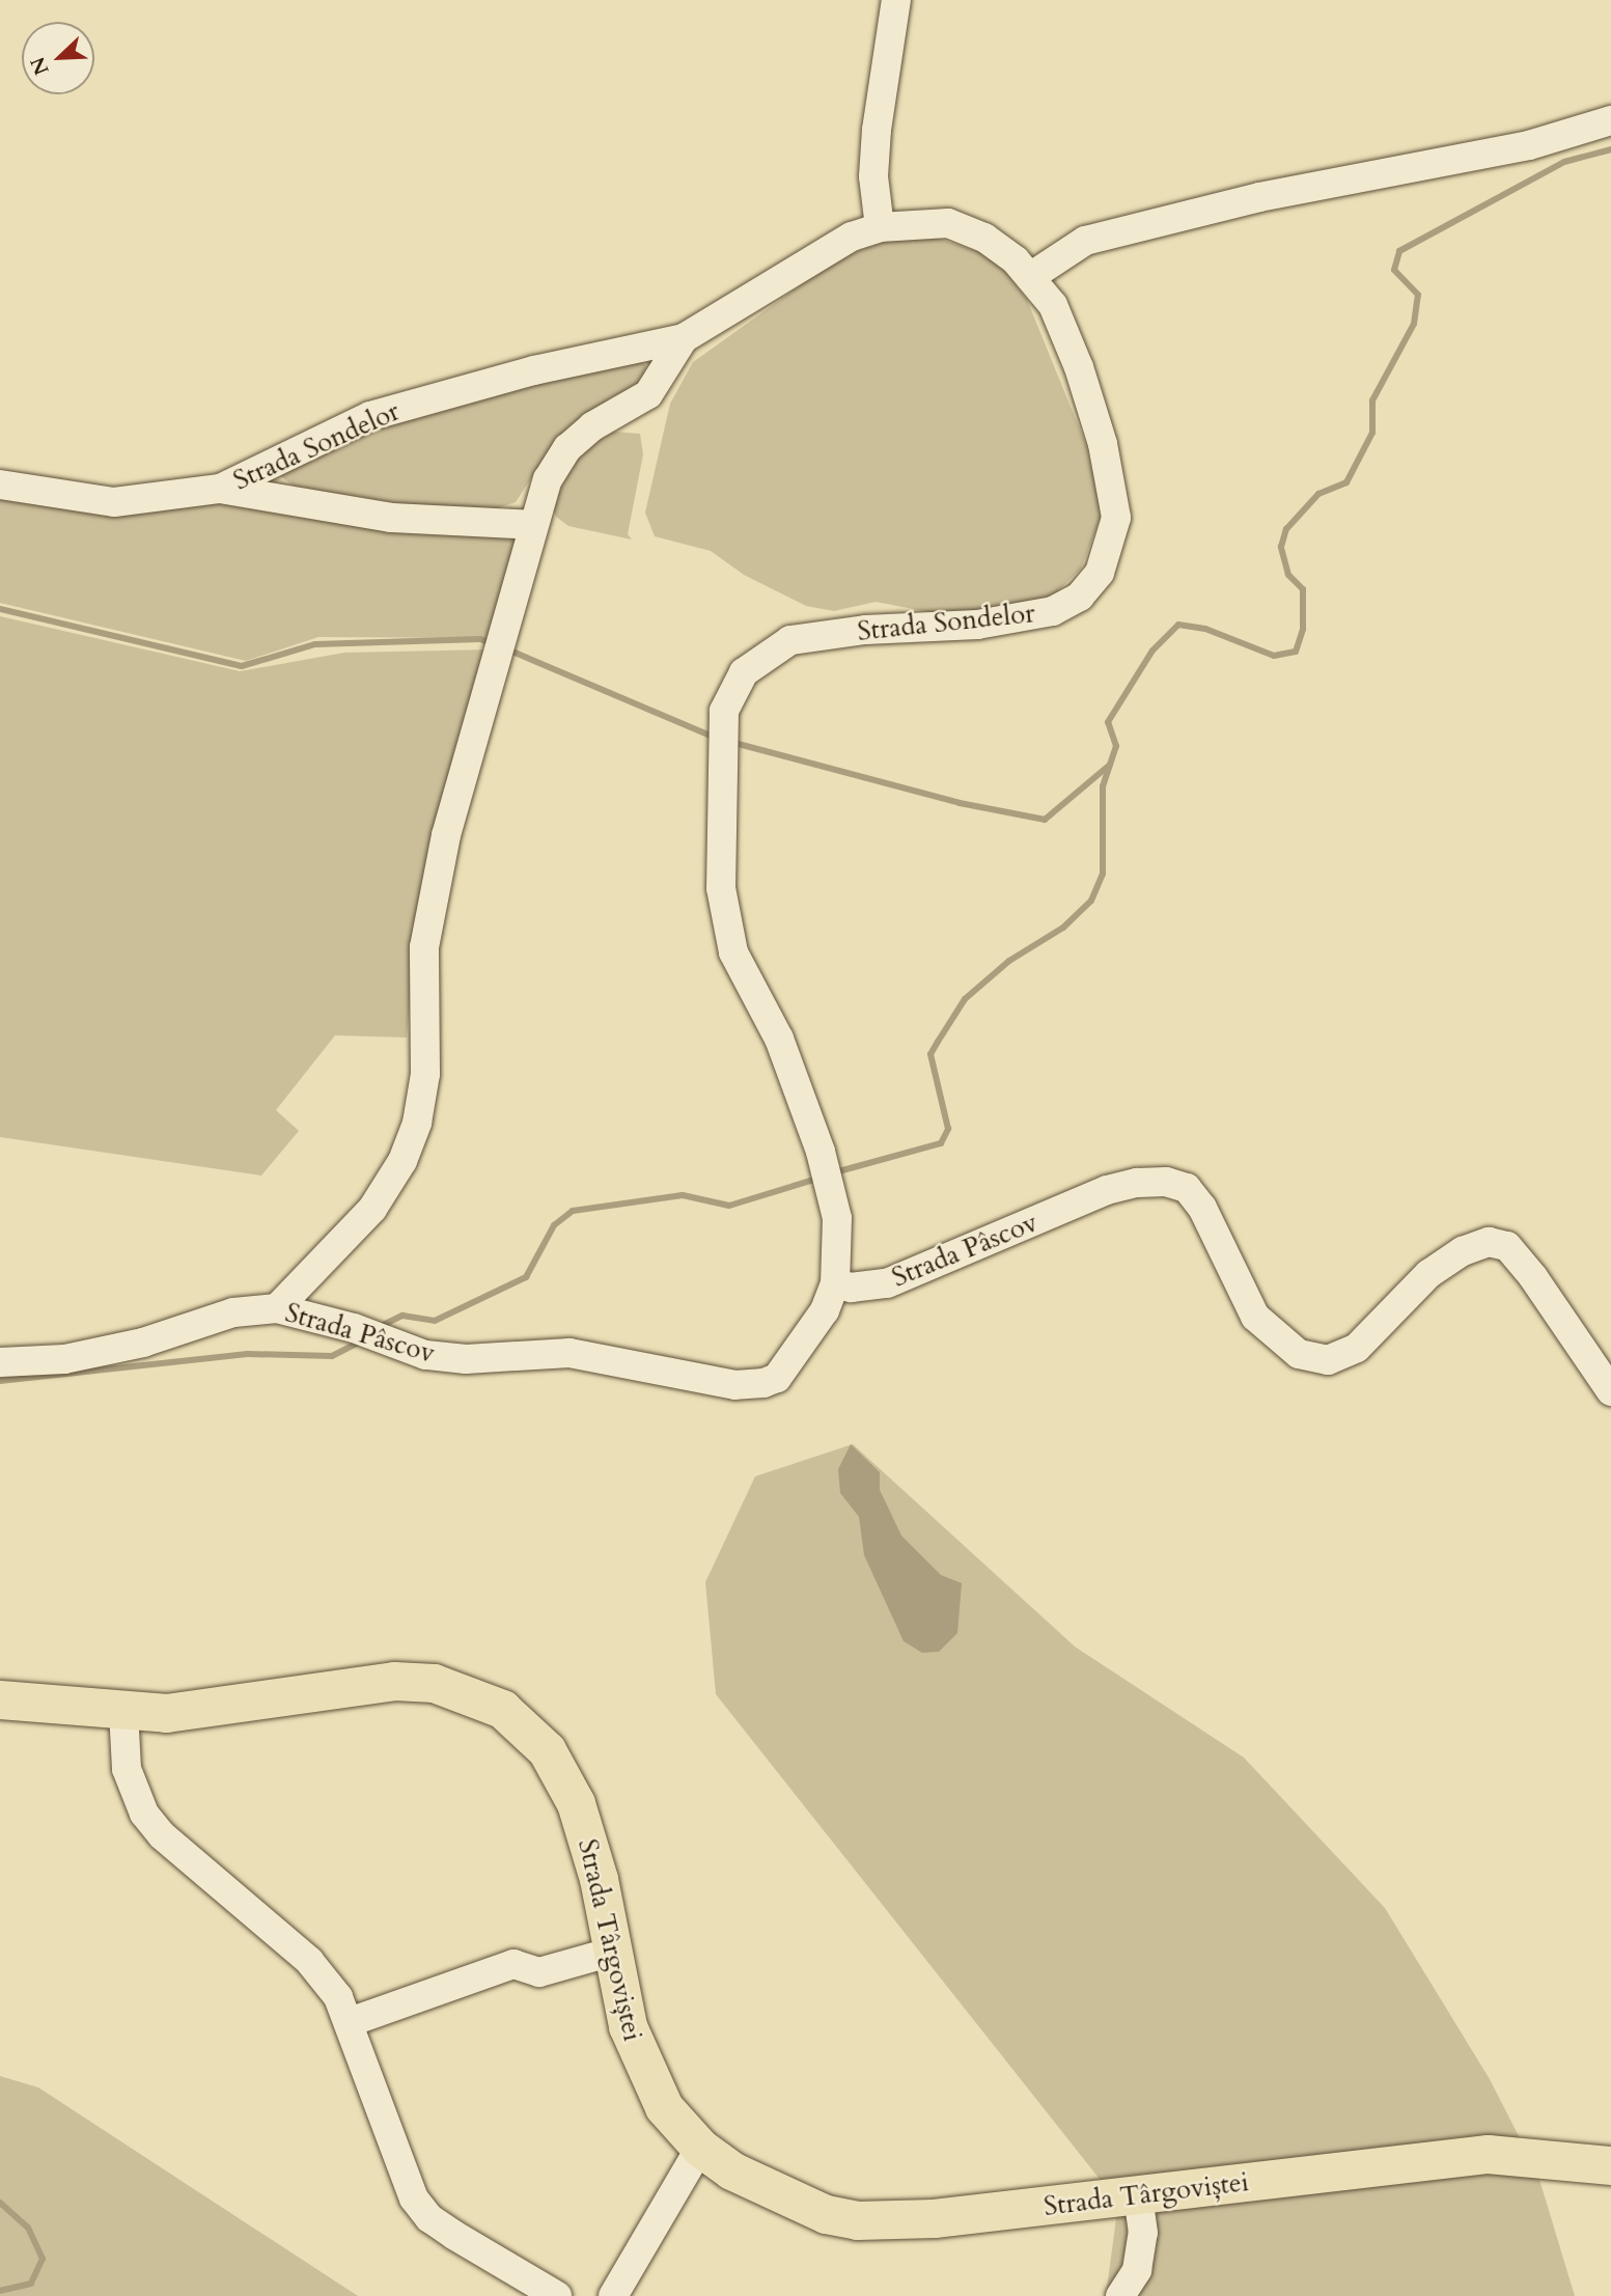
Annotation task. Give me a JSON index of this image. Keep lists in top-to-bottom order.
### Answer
{
  "streets": {
    "main road": ["Strada Târgoviștei"],
    "street": ["Strada Sondelor", "Strada Pâscov"]
  },
  "crossings": [
    ["Strada Sondelor", "Strada Pâscov"]
  ],
  "north": "bottom left"
}
